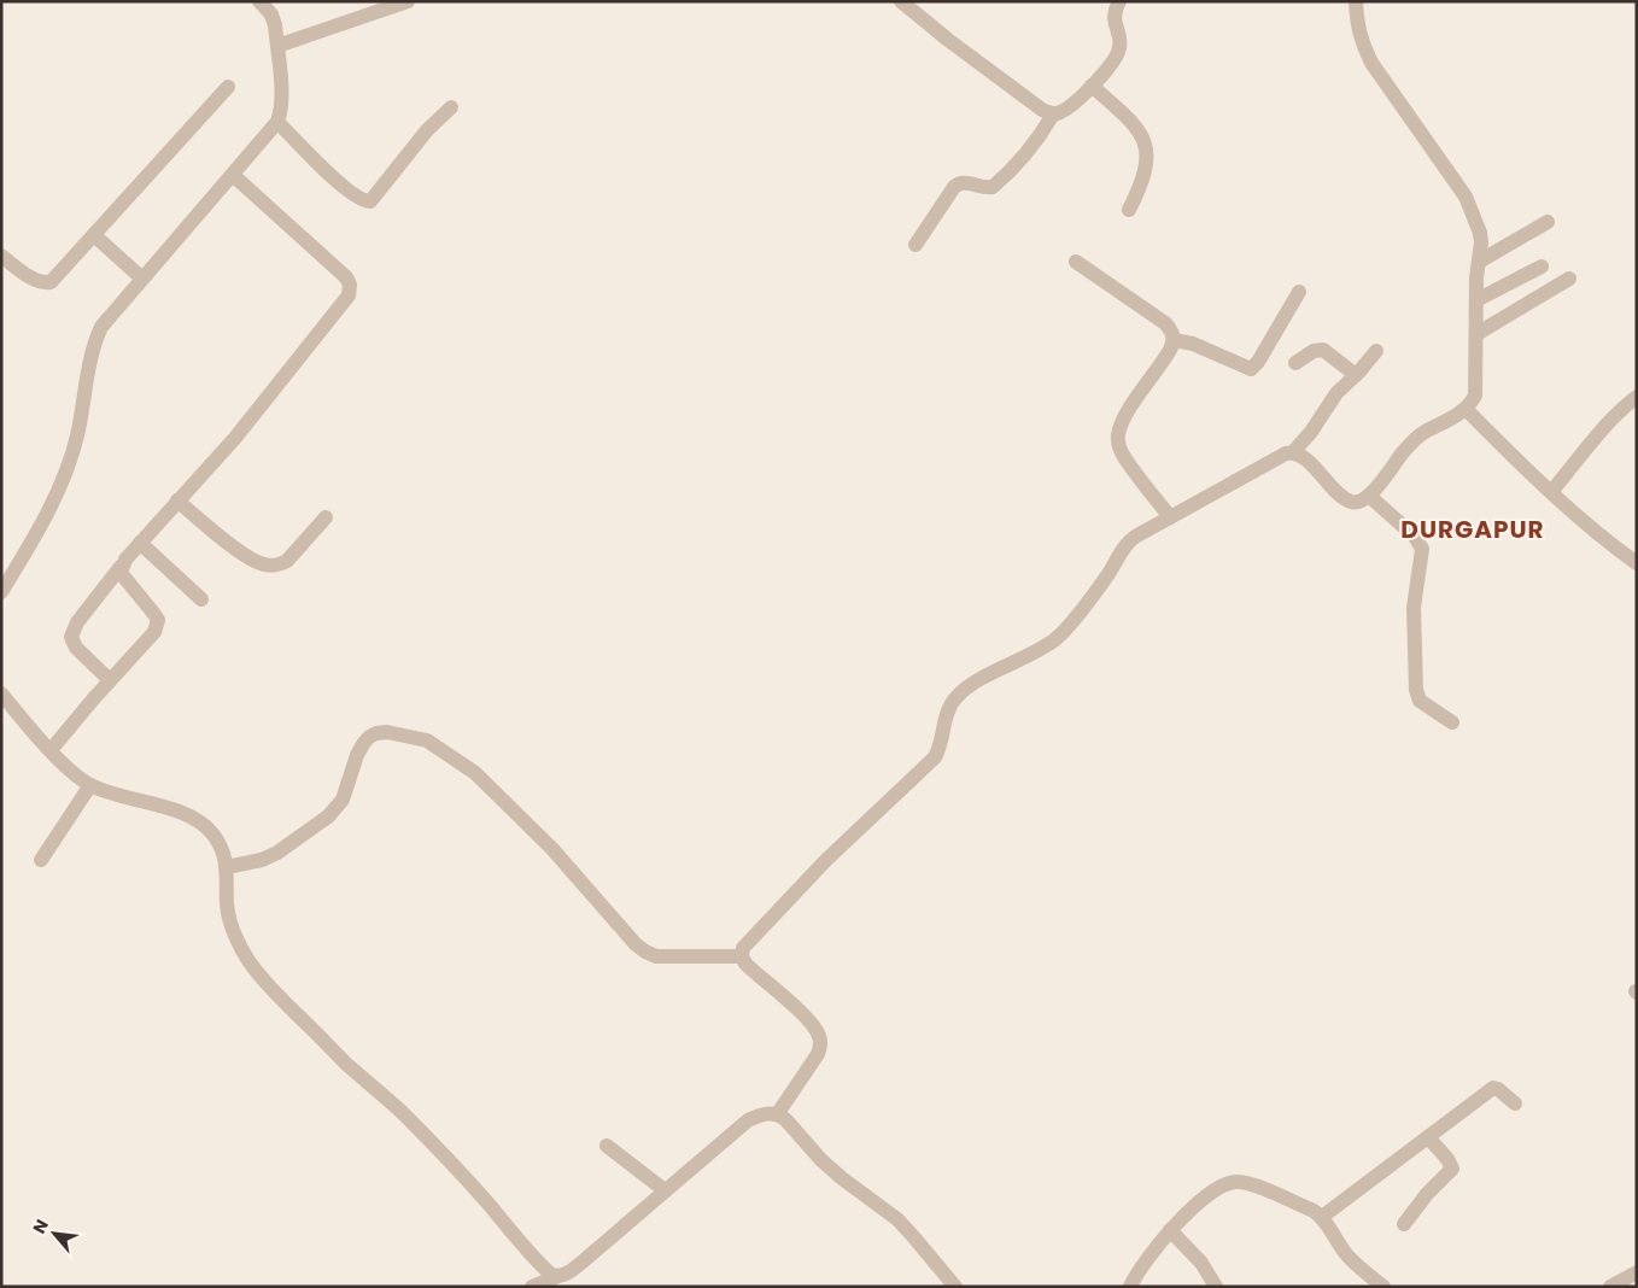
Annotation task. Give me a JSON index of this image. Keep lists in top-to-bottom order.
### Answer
{
  "districts": ["DURGAPUR"],
  "north": "top left"
}
